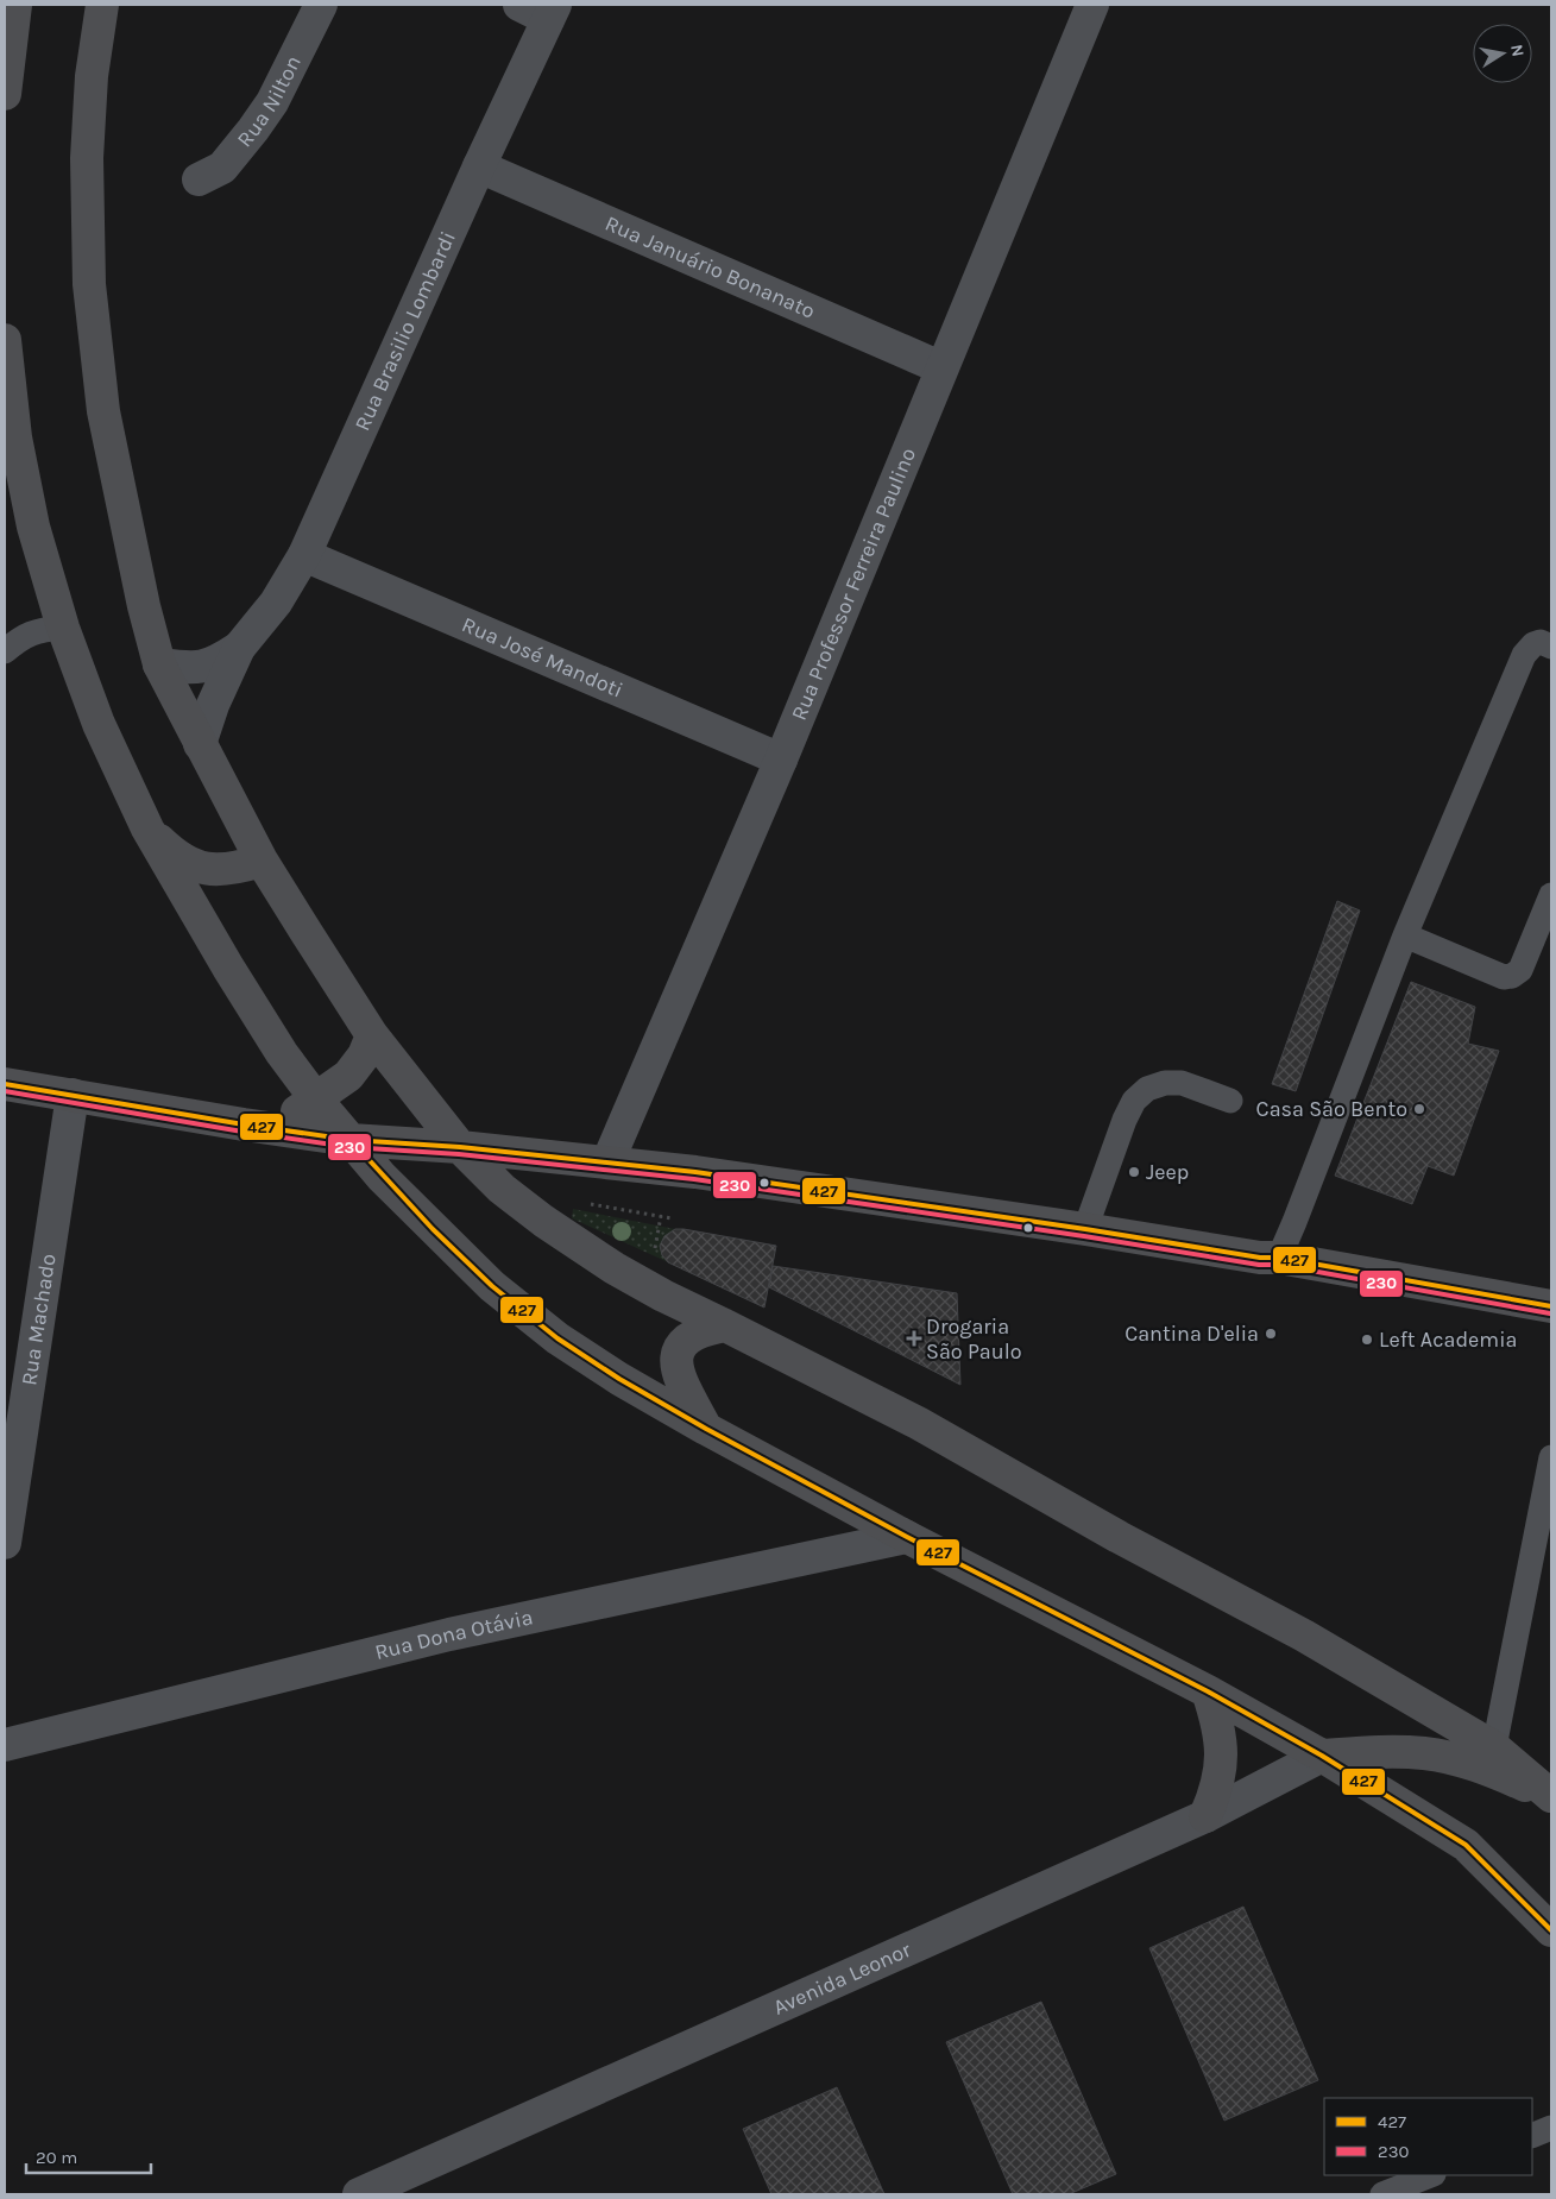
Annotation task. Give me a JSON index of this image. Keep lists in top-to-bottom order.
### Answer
{
  "streets": {
    "street": [
      "Rua Nilton",
      "Rua Januário Bonanato",
      "Rua Brasilio Lombardi",
      "Rua Professor Ferreira Paulino",
      "Rua José Mandoti",
      "Rua Machado",
      "Rua Dona Otávia",
      "Avenida Leonor"
    ]
  },
  "crossings": [
    ["Rua Januário Bonanato", "Rua Brasilio Lombardi"],
    ["Rua Januário Bonanato", "Rua Professor Ferreira Paulino"],
    ["Rua Brasilio Lombardi", "Rua José Mandoti"],
    ["Rua Professor Ferreira Paulino", "Rua José Mandoti"]
  ],
  "places": {
    "other": [
      "Casa São Bento",
      "Jeep",
      "Cantina D'elia",
      "Left Academia"
    ],
    "health": ["Drogaria São Paulo"]
  },
  "lines": ["transit line 427", "transit line 230"],
  "legend": ["427", "230"],
  "scale_bar": "20 m",
  "north": "right"
}
